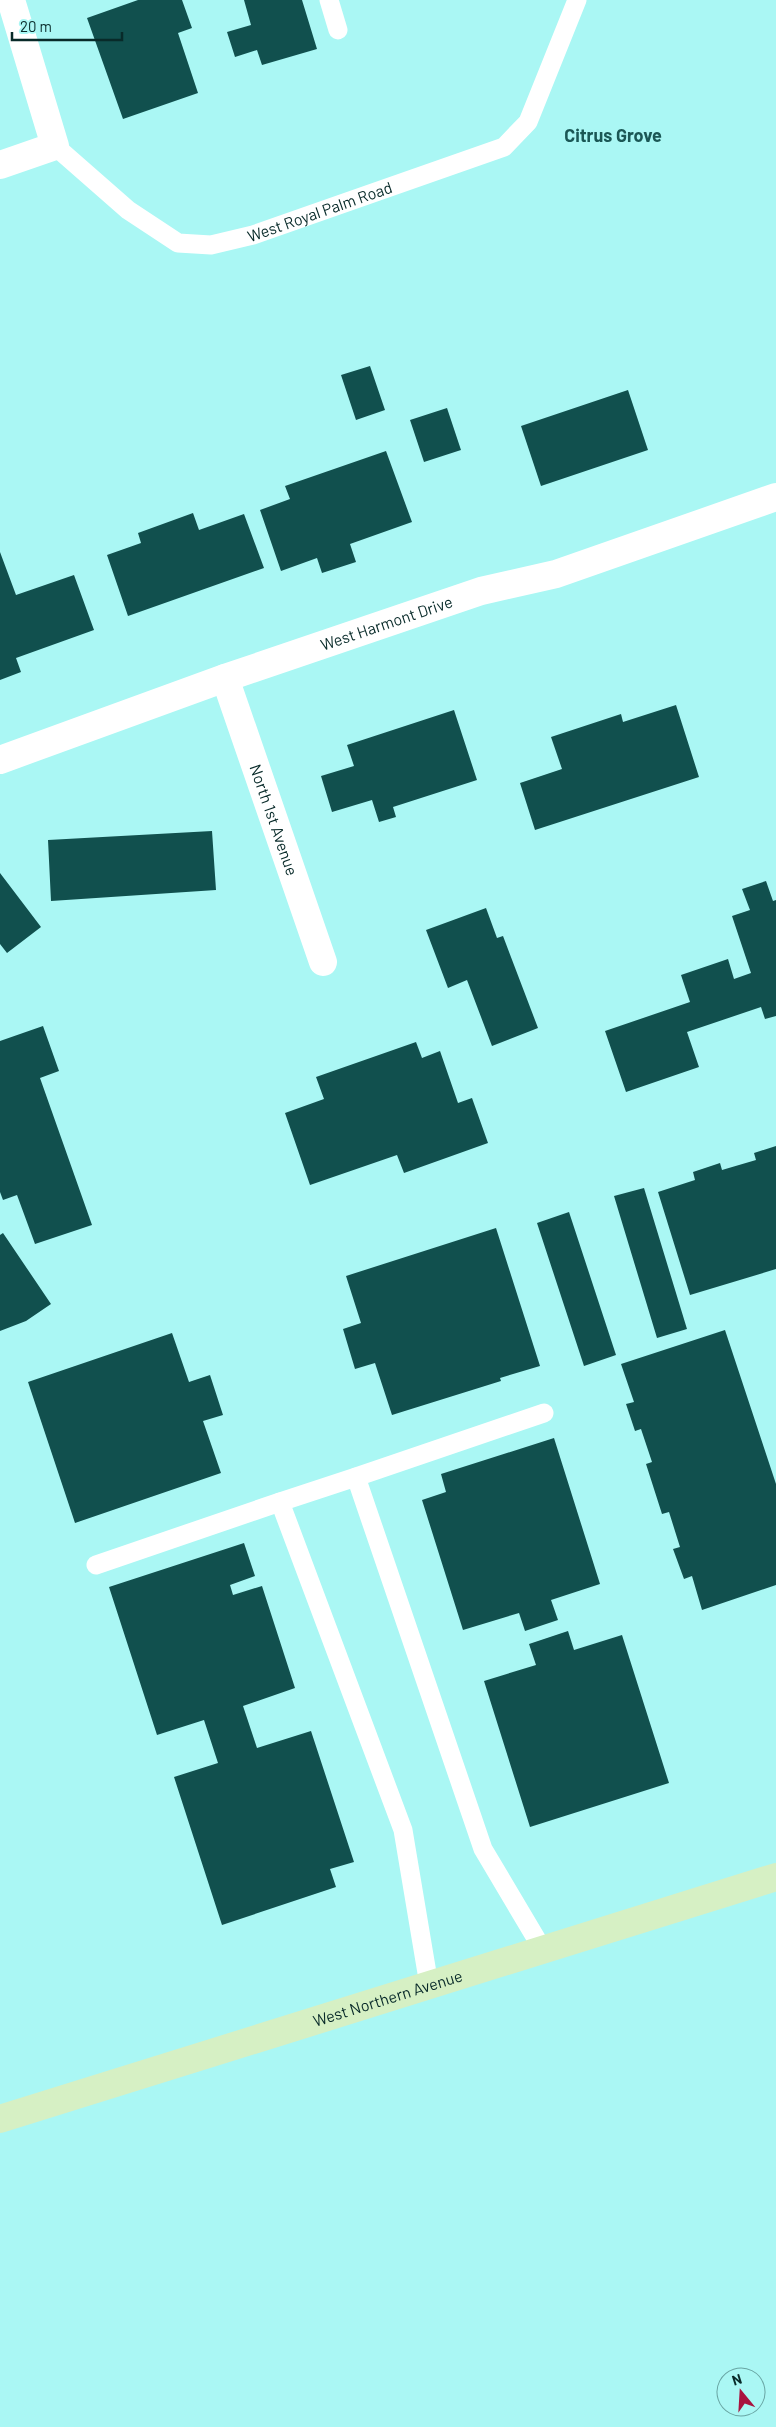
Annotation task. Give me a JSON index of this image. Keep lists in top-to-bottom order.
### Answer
{
  "streets": {
    "main road": ["West Northern Avenue"],
    "street": ["West Harmont Drive", "North 1st Avenue"],
    "lane": ["West Royal Palm Road"]
  },
  "crossings": [
    ["West Harmont Drive", "North 1st Avenue"]
  ],
  "districts": ["Citrus Grove"],
  "scale_bar": "20 m",
  "north": "top"
}
